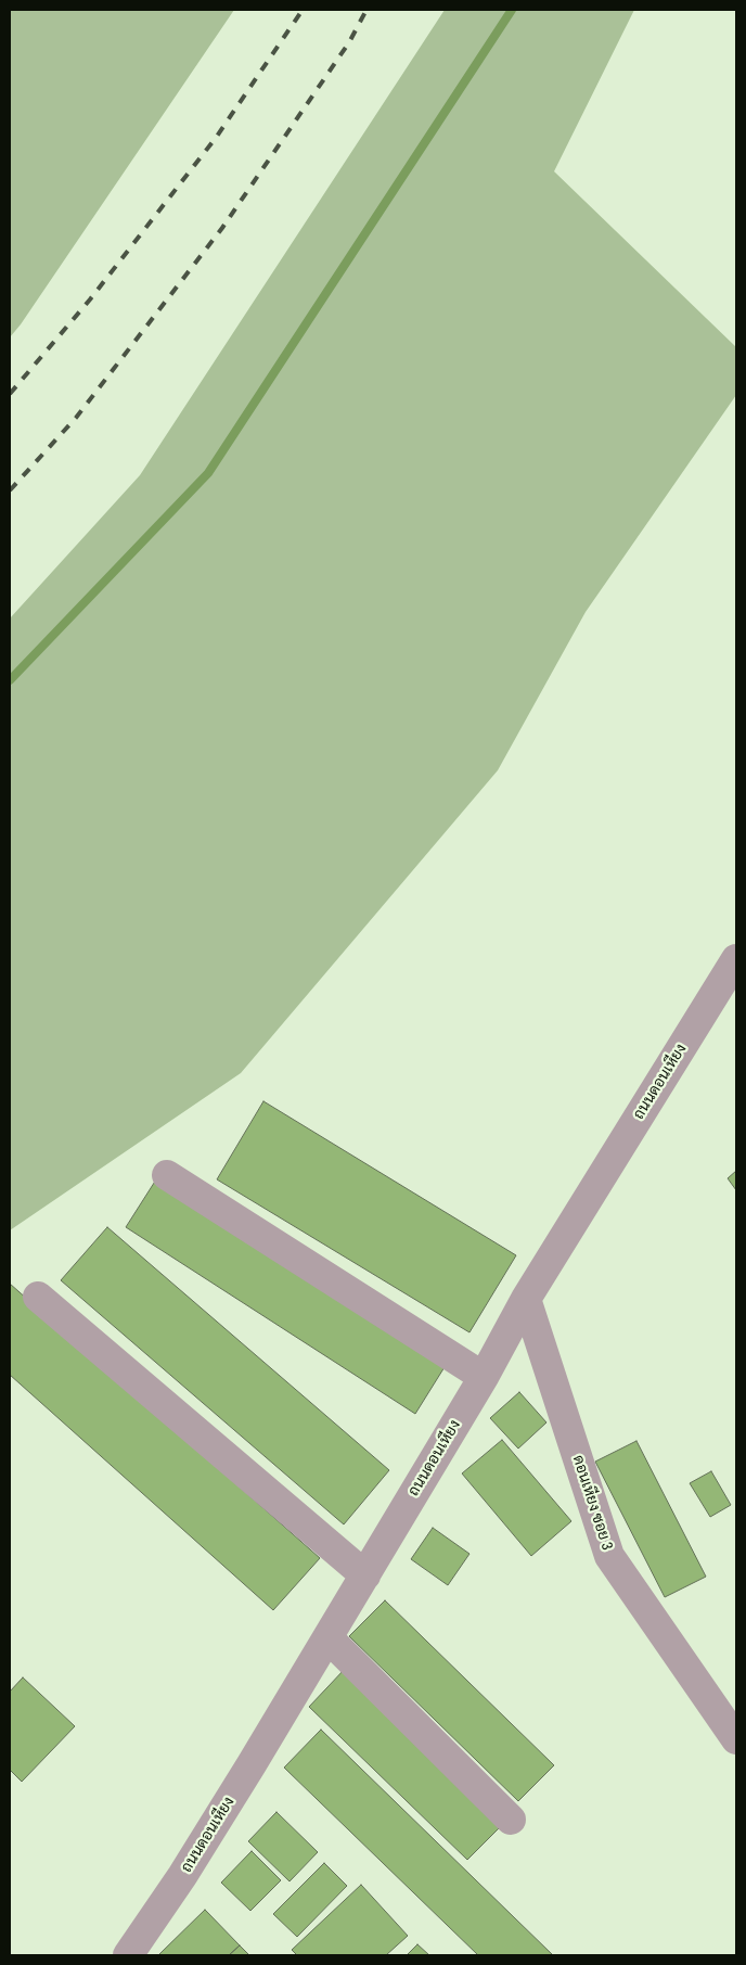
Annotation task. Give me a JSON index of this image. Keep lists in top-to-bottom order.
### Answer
{
  "streets": {
    "street": ["ถนนดอนเหียง", "ดอนเหียง ซอย 3"]
  },
  "crossings": [
    ["ถนนดอนเหียง", "ดอนเหียง ซอย 3"]
  ]
}
